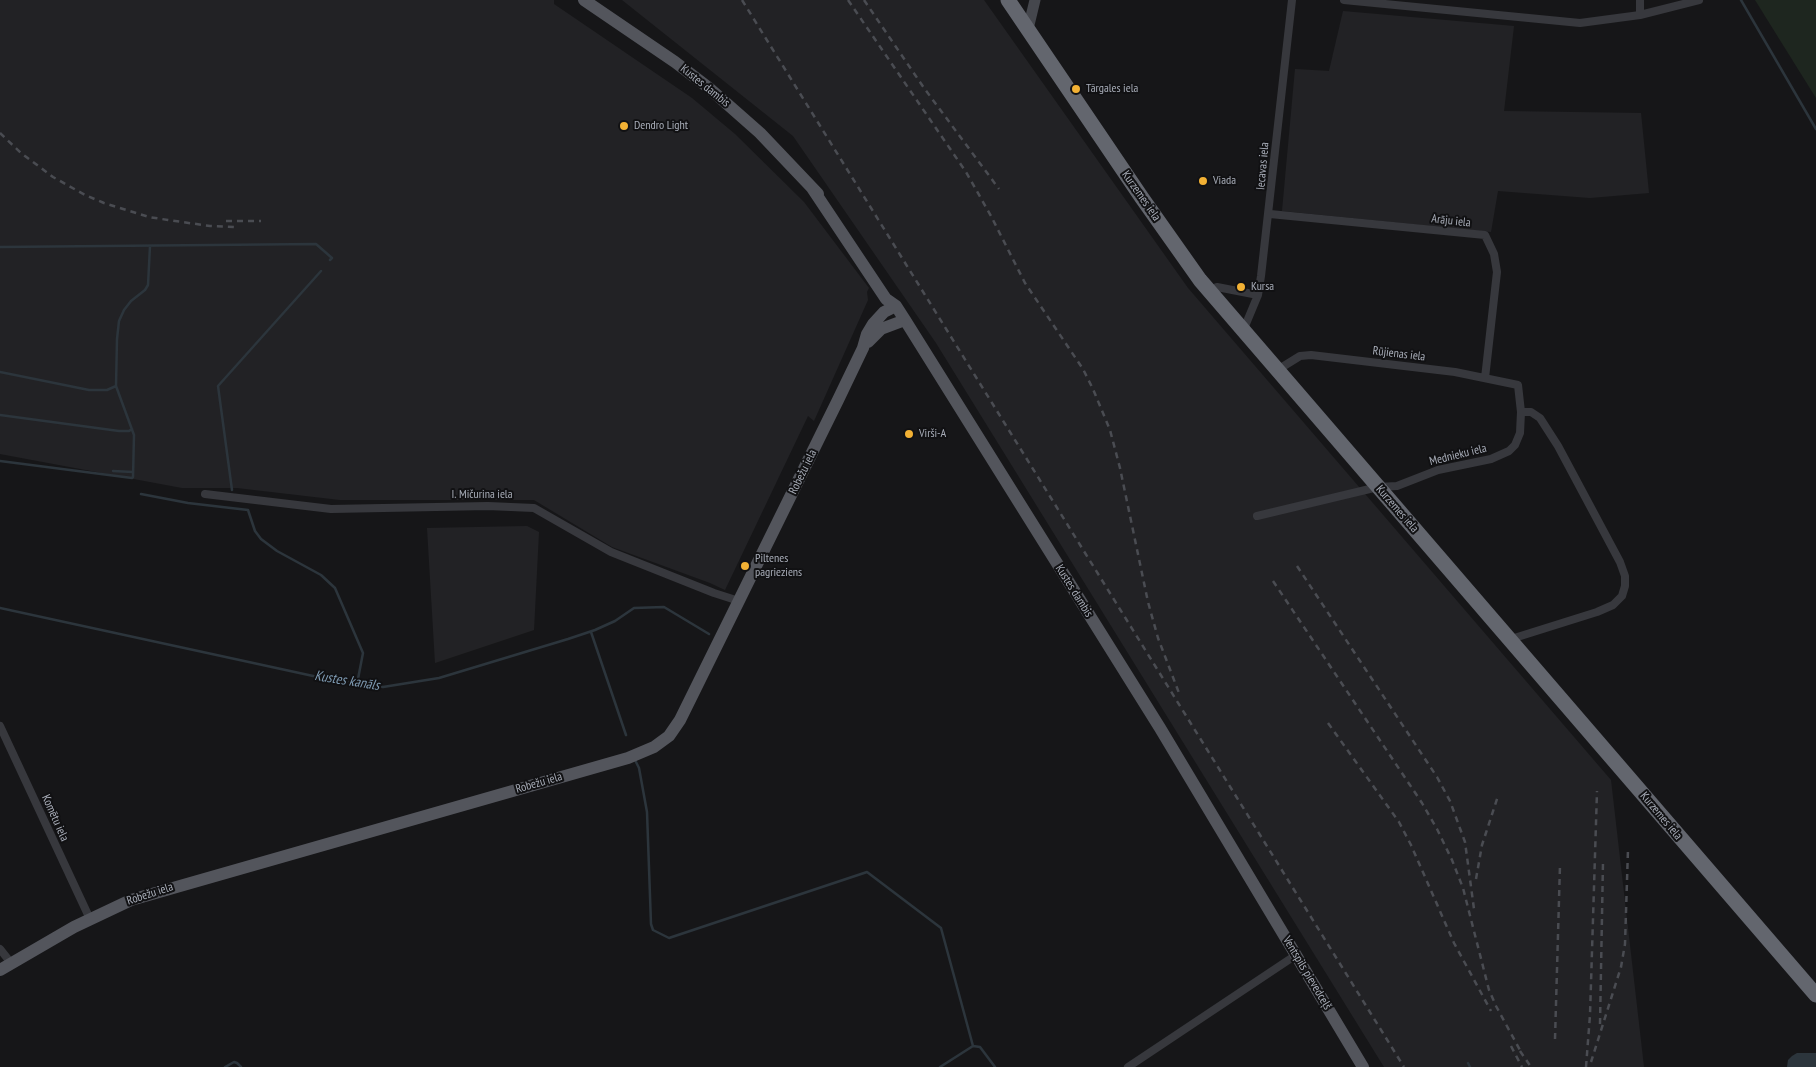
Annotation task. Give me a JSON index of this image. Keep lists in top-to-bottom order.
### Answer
{
  "streets": {
    "highway": ["Kurzemes iela"],
    "main road": ["Kustes dambis", "Robežu iela", "Ventspils pievedceļš"],
    "street": [
      "Iecavas iela",
      "Arāju iela",
      "Rūjienas iela",
      "Mednieku iela",
      "I. Mičurina iela",
      "Komētu iela"
    ]
  },
  "crossings": [
    ["Kustes dambis", "Robežu iela"],
    ["Kustes dambis", "Ventspils pievedceļš"],
    ["Iecavas iela", "Kurzemes iela"],
    ["Iecavas iela", "Arāju iela"],
    ["Kurzemes iela", "Rūjienas iela"],
    ["Kurzemes iela", "Mednieku iela"],
    ["Arāju iela", "Rūjienas iela"],
    ["Rūjienas iela", "Mednieku iela"],
    ["Robežu iela", "I. Mičurina iela"],
    ["Robežu iela", "Komētu iela"]
  ],
  "water": ["Kustes kanāls"],
  "places": [
    "Tārgales iela",
    "Dendro Light",
    "Viada",
    "Kursa",
    "Virši-A",
    "Piltenes pagrieziens"
  ]
}
